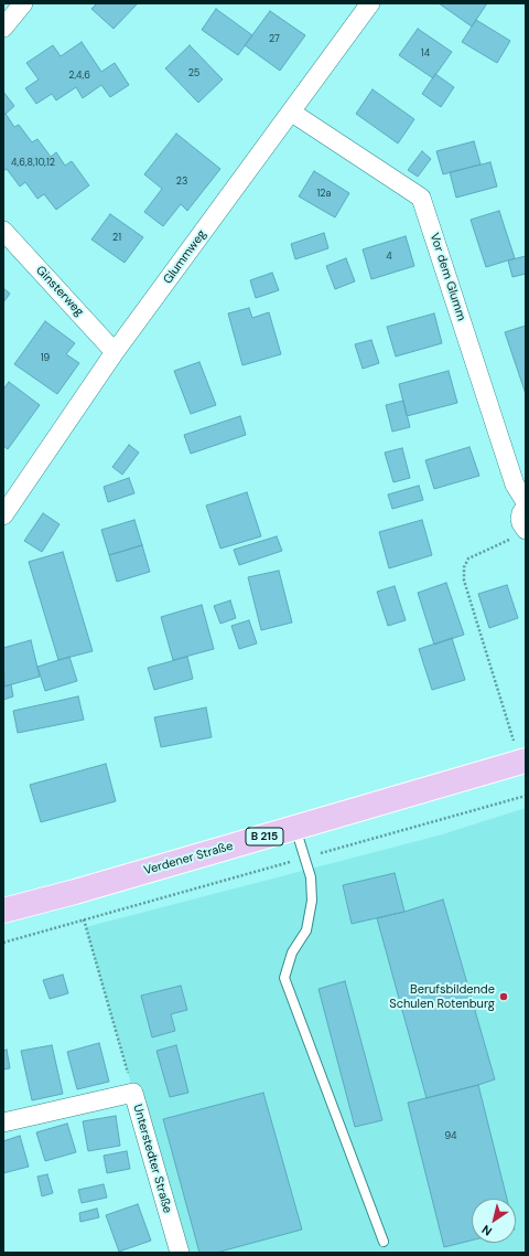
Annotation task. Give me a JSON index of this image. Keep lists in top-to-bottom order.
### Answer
{
  "streets": {
    "main road": ["B 215", "Verdener Straße"],
    "street": [
      "Glummweg",
      "Vor dem Glumm",
      "Ginsterweg",
      "Unterstedter Straße"
    ]
  },
  "crossings": [
    ["Glummweg", "Vor dem Glumm"],
    ["Glummweg", "Ginsterweg"]
  ],
  "places": ["Berufsbildende Schulen Rotenburg"],
  "house_numbers": [
    "27",
    "14",
    "25",
    "2,4,6",
    "4,6,8,10,12",
    "23",
    "12a",
    "21",
    "4",
    "19",
    "94"
  ],
  "north": "bottom left"
}
